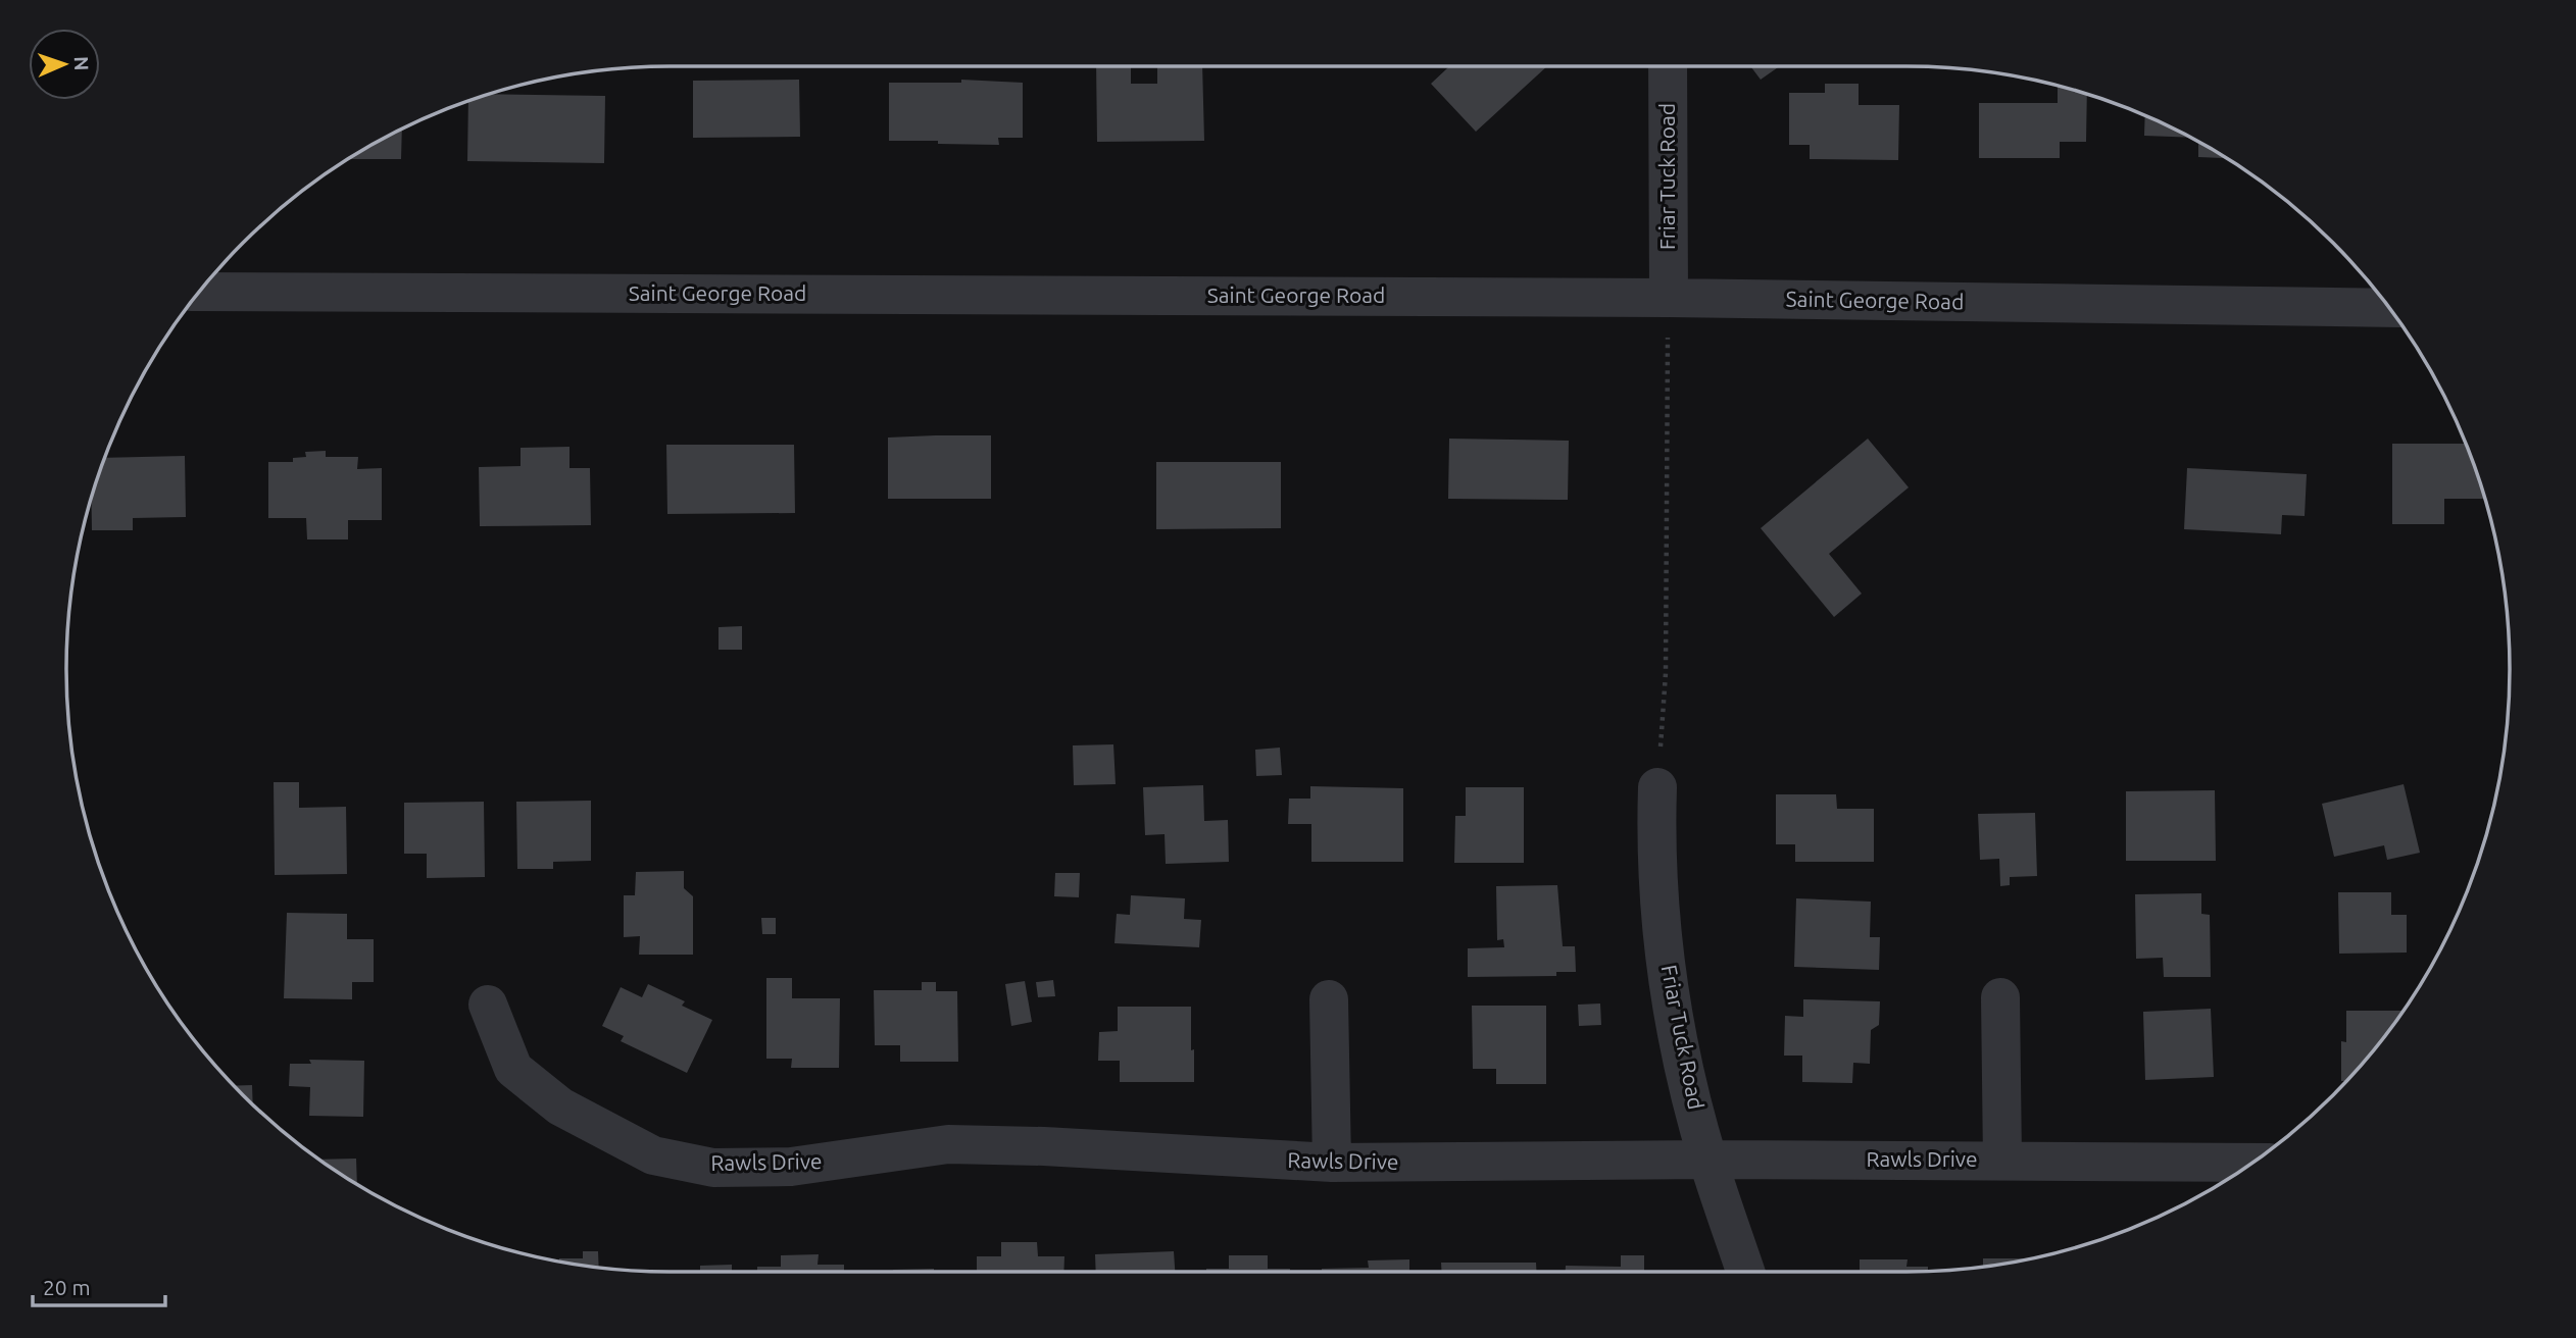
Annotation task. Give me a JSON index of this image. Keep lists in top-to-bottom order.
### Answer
{
  "streets": {
    "street": ["Friar Tuck Road", "Saint George Road", "Rawls Drive"]
  },
  "crossings": [
    ["Friar Tuck Road", "Saint George Road"],
    ["Friar Tuck Road", "Rawls Drive"]
  ],
  "scale_bar": "20 m",
  "north": "right"
}
